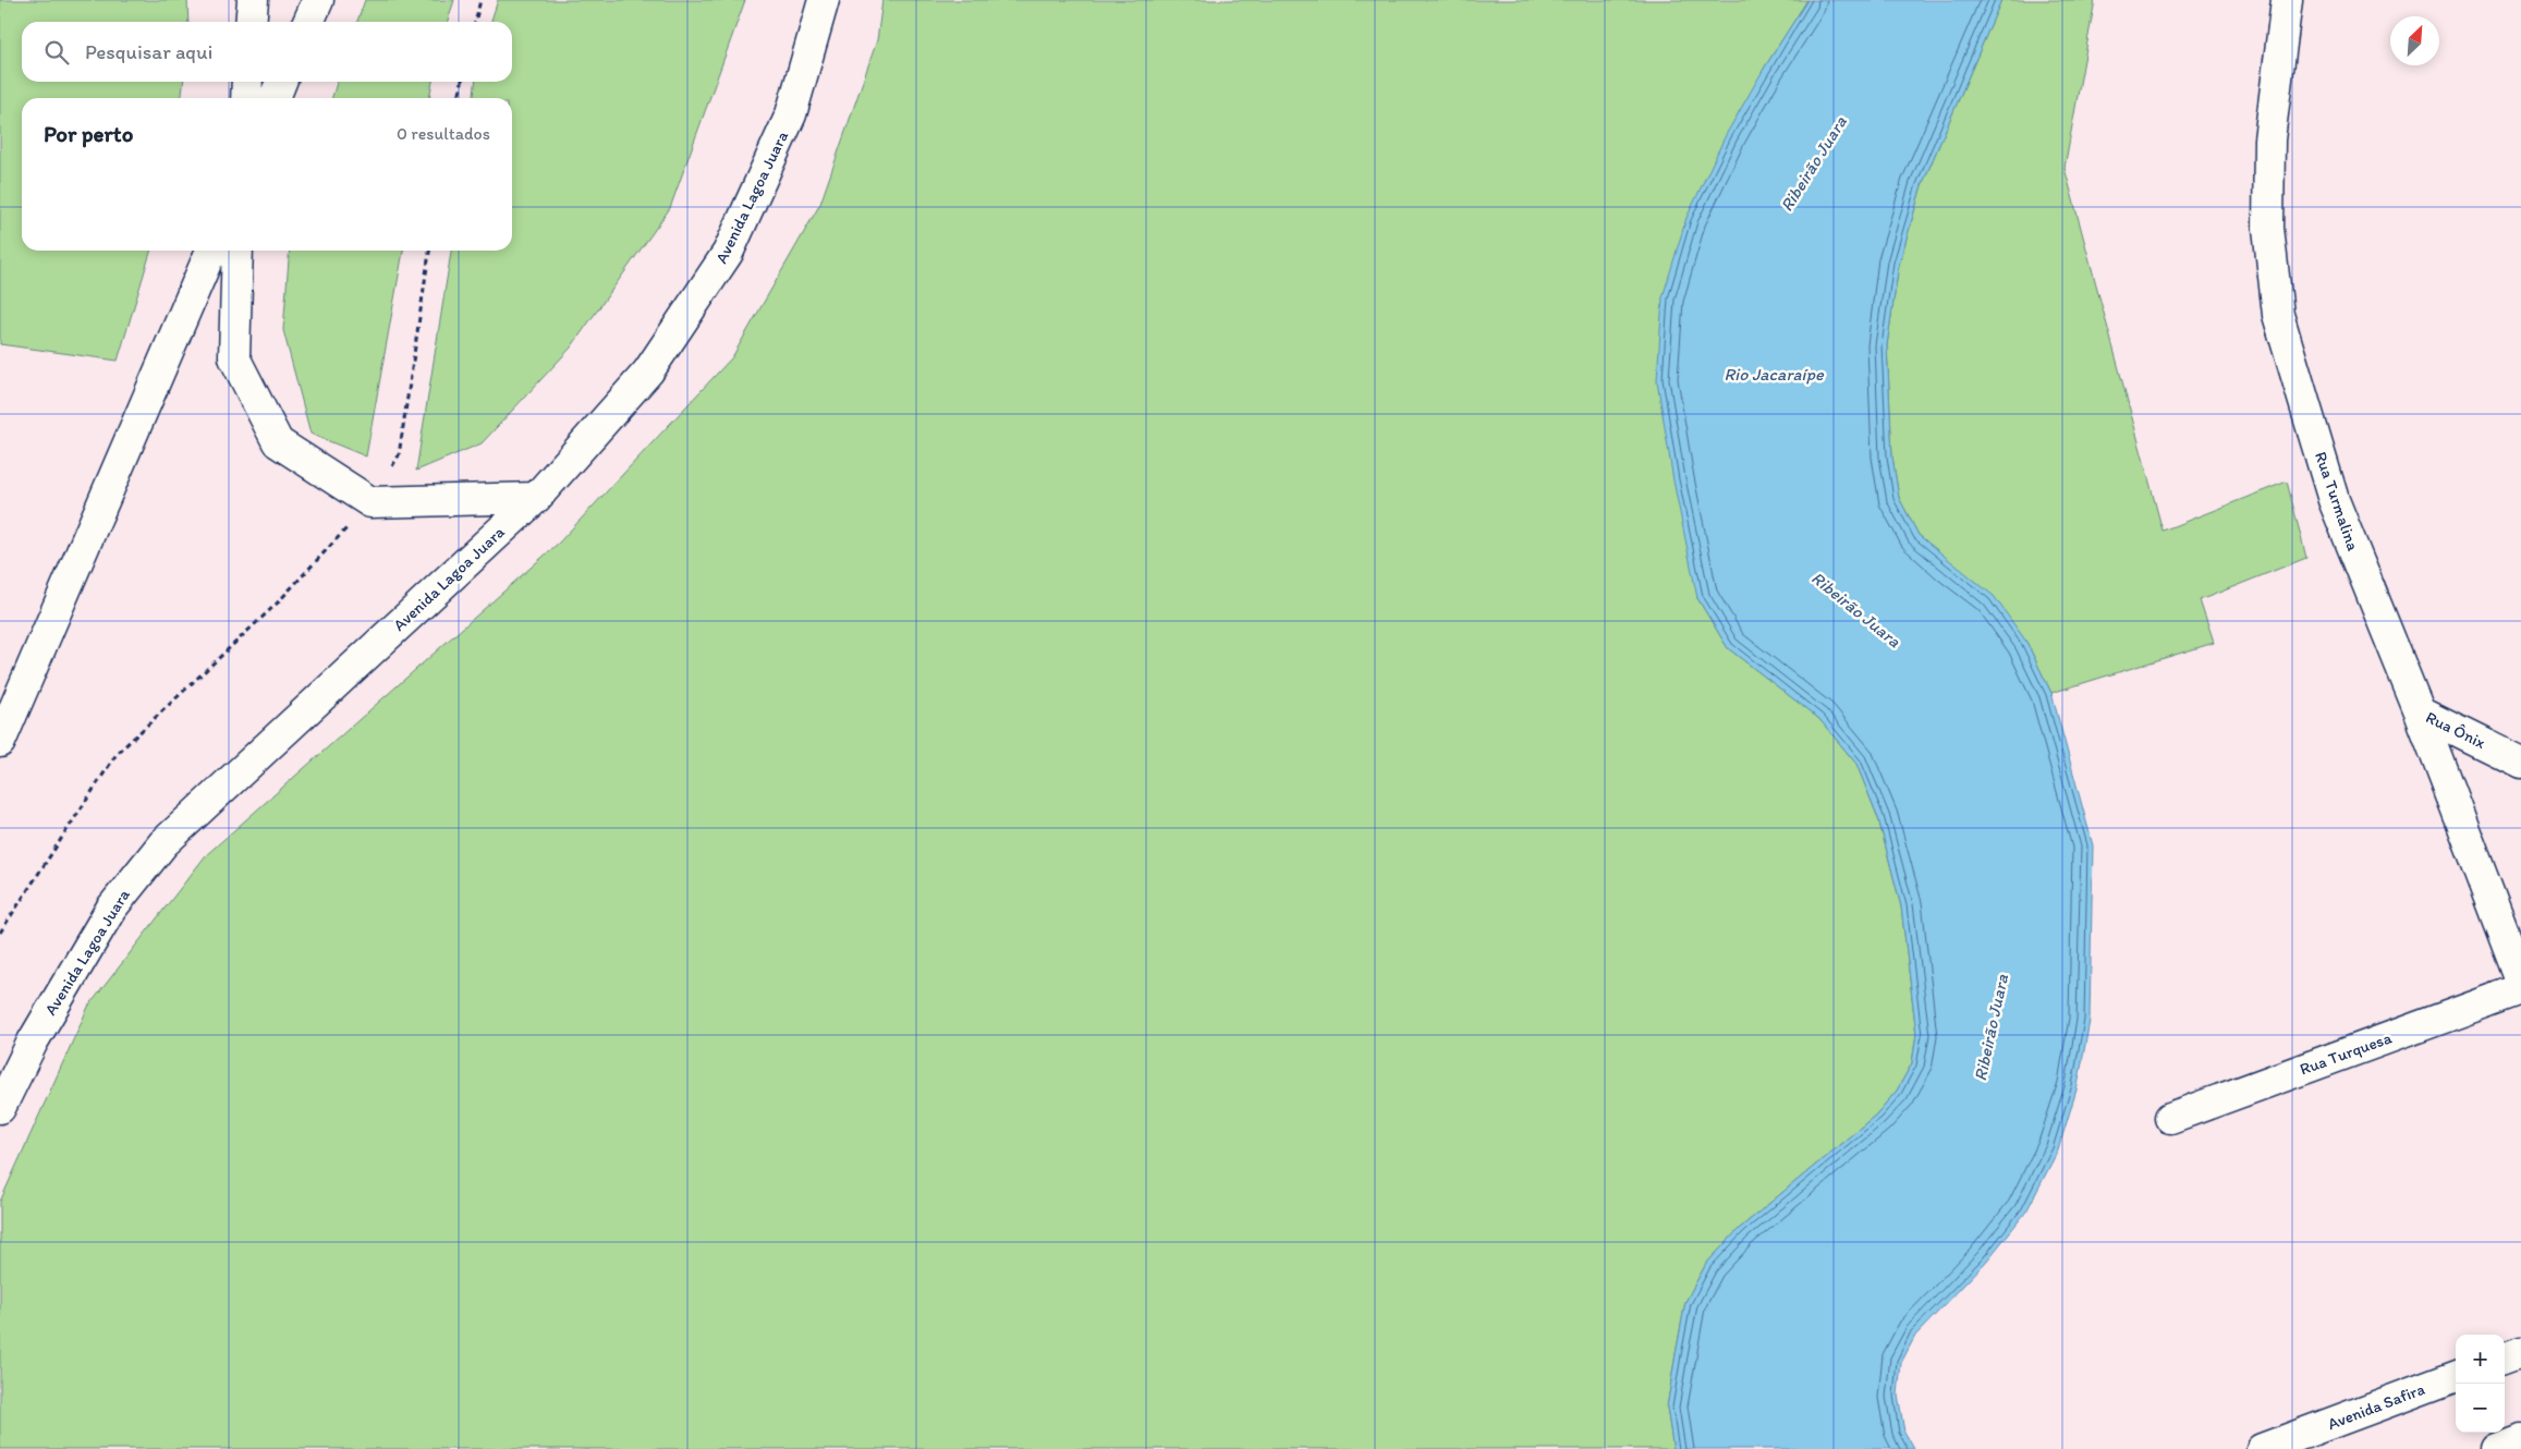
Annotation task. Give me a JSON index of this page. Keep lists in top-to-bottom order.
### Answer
{
  "streets": {
    "main road": [
      "Avenida Lagoa Juara",
      "Rua Turmalina",
      "Rua Ônix",
      "Rua Turquesa",
      "Avenida Safira"
    ]
  },
  "crossings": [
    ["Rua Turmalina", "Rua Ônix"]
  ],
  "water": ["Ribeirão Juara", "Rio Jacaraípe"],
  "north": "top right",
  "page": {
    "search": "Pesquisar aqui",
    "heading": ["Por perto", "0 resultados"],
    "map_buttons": ["+", "−"]
  }
}
